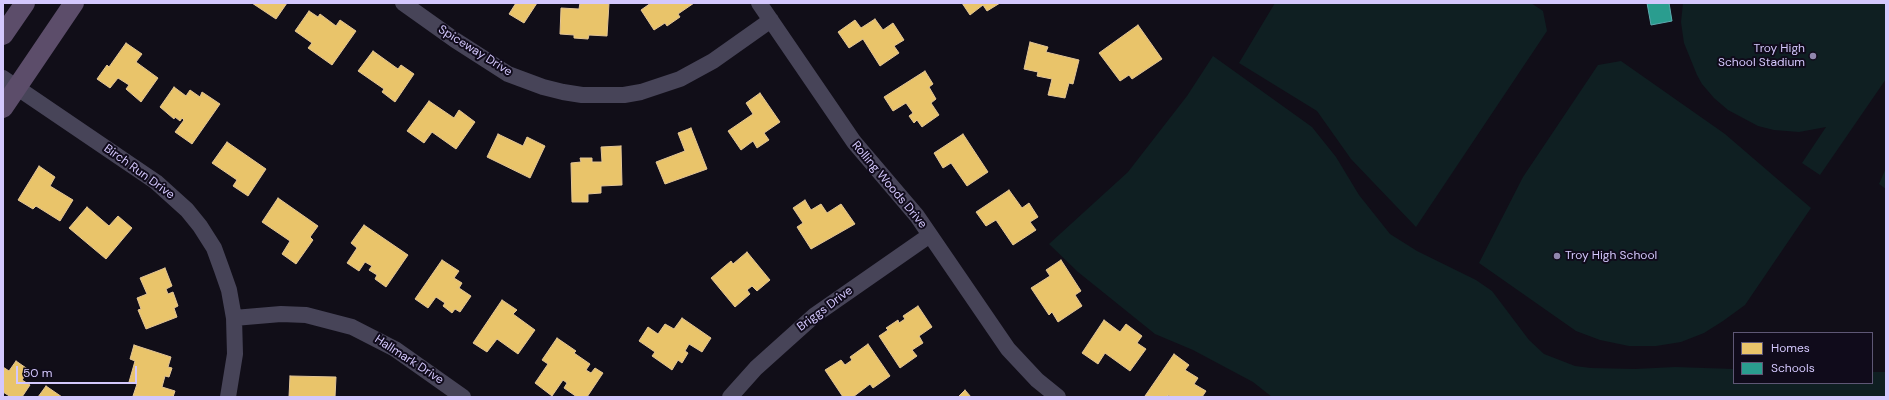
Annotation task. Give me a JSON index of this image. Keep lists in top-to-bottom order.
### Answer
{
  "streets": {
    "street": [
      "Spiceway Drive",
      "Birch Run Drive",
      "Rolling Woods Drive",
      "Briggs Drive",
      "Hallmark Drive"
    ]
  },
  "crossings": [
    ["Spiceway Drive", "Rolling Woods Drive"],
    ["Birch Run Drive", "Hallmark Drive"],
    ["Rolling Woods Drive", "Briggs Drive"]
  ],
  "places": ["Troy High School Stadium", "Troy High School"],
  "legend": ["Homes", "Schools"],
  "scale_bar": "50 m"
}
